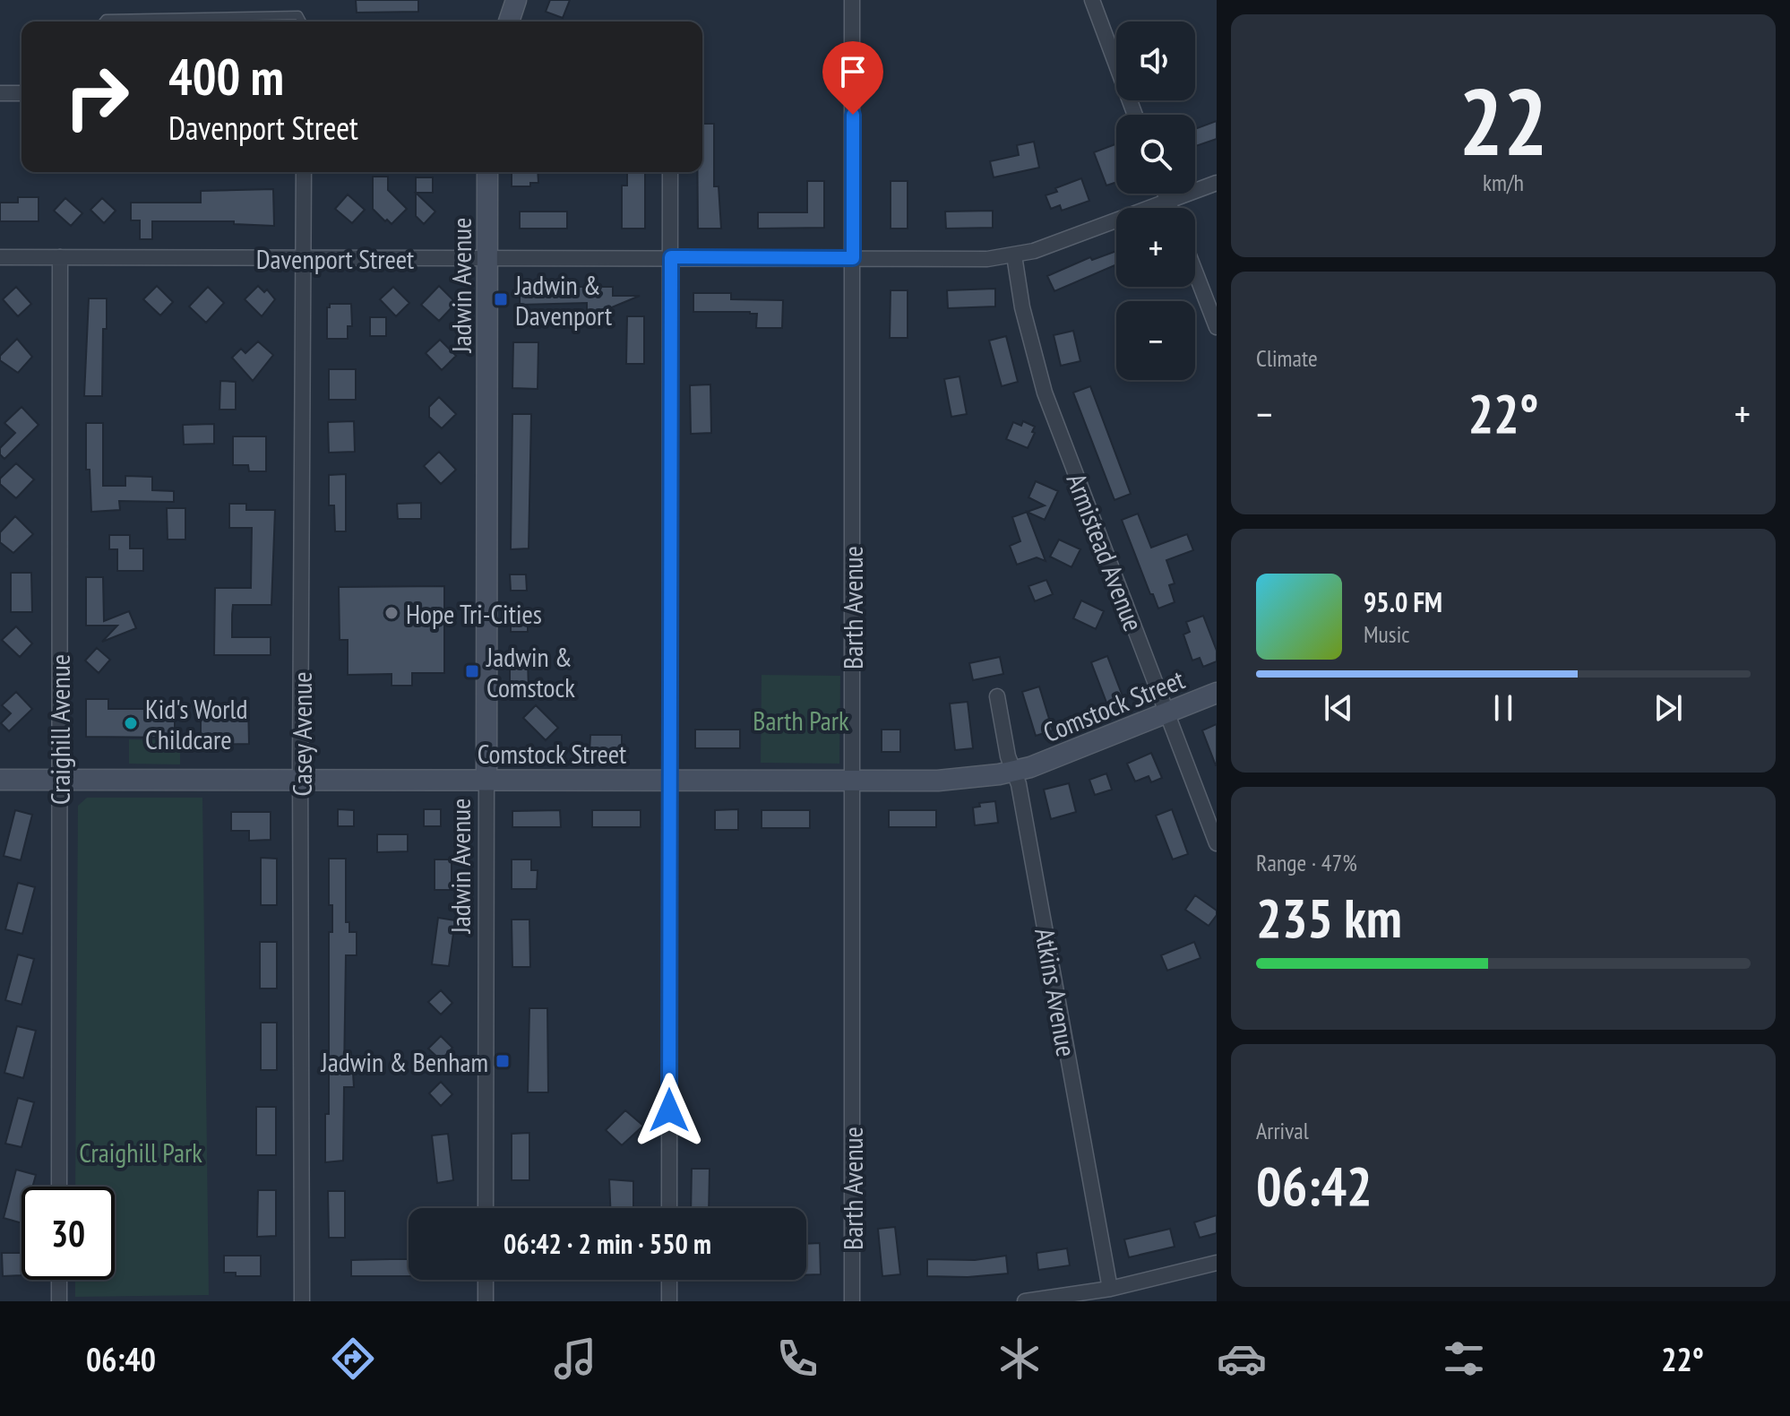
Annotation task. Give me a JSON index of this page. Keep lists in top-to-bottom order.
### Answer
{
  "streets": {
    "street": [
      "Davenport Street",
      "Jadwin Avenue",
      "Armistead Avenue",
      "Barth Avenue",
      "Comstock Street",
      "Craighill Avenue",
      "Casey Avenue",
      "Atkins Avenue"
    ]
  },
  "crossings": [
    ["Davenport Street", "Jadwin Avenue"],
    ["Davenport Street", "Armistead Avenue"],
    ["Davenport Street", "Barth Avenue"],
    ["Davenport Street", "Craighill Avenue"],
    ["Davenport Street", "Casey Avenue"],
    ["Jadwin Avenue", "Comstock Street"],
    ["Armistead Avenue", "Comstock Street"],
    ["Barth Avenue", "Comstock Street"],
    ["Comstock Street", "Craighill Avenue"],
    ["Comstock Street", "Casey Avenue"],
    ["Comstock Street", "Atkins Avenue"]
  ],
  "parks": ["Barth Park", "Craighill Park"],
  "places": {
    "transit": ["Jadwin & Davenport", "Jadwin & Comstock", "Jadwin & Benham"],
    "other": ["Hope Tri-Cities", "Kid's World Childcare"]
  },
  "page": {
    "tile": [
      ["22", "km/h"],
      "Climate",
      ["Range · 47%", "235 km"],
      ["Arrival", "06:42"]
    ],
    "map_buttons": ["+", "−"],
    "turn": ["400 m", "Davenport Street"],
    "heat": ["−", "22°", "+"],
    "song": ["95.0 FM", "Music"],
    "limit": "30",
    "trip": "06:42 · 2 min · 550 m",
    "tabs": ["06:40", "22°"]
  }
}
